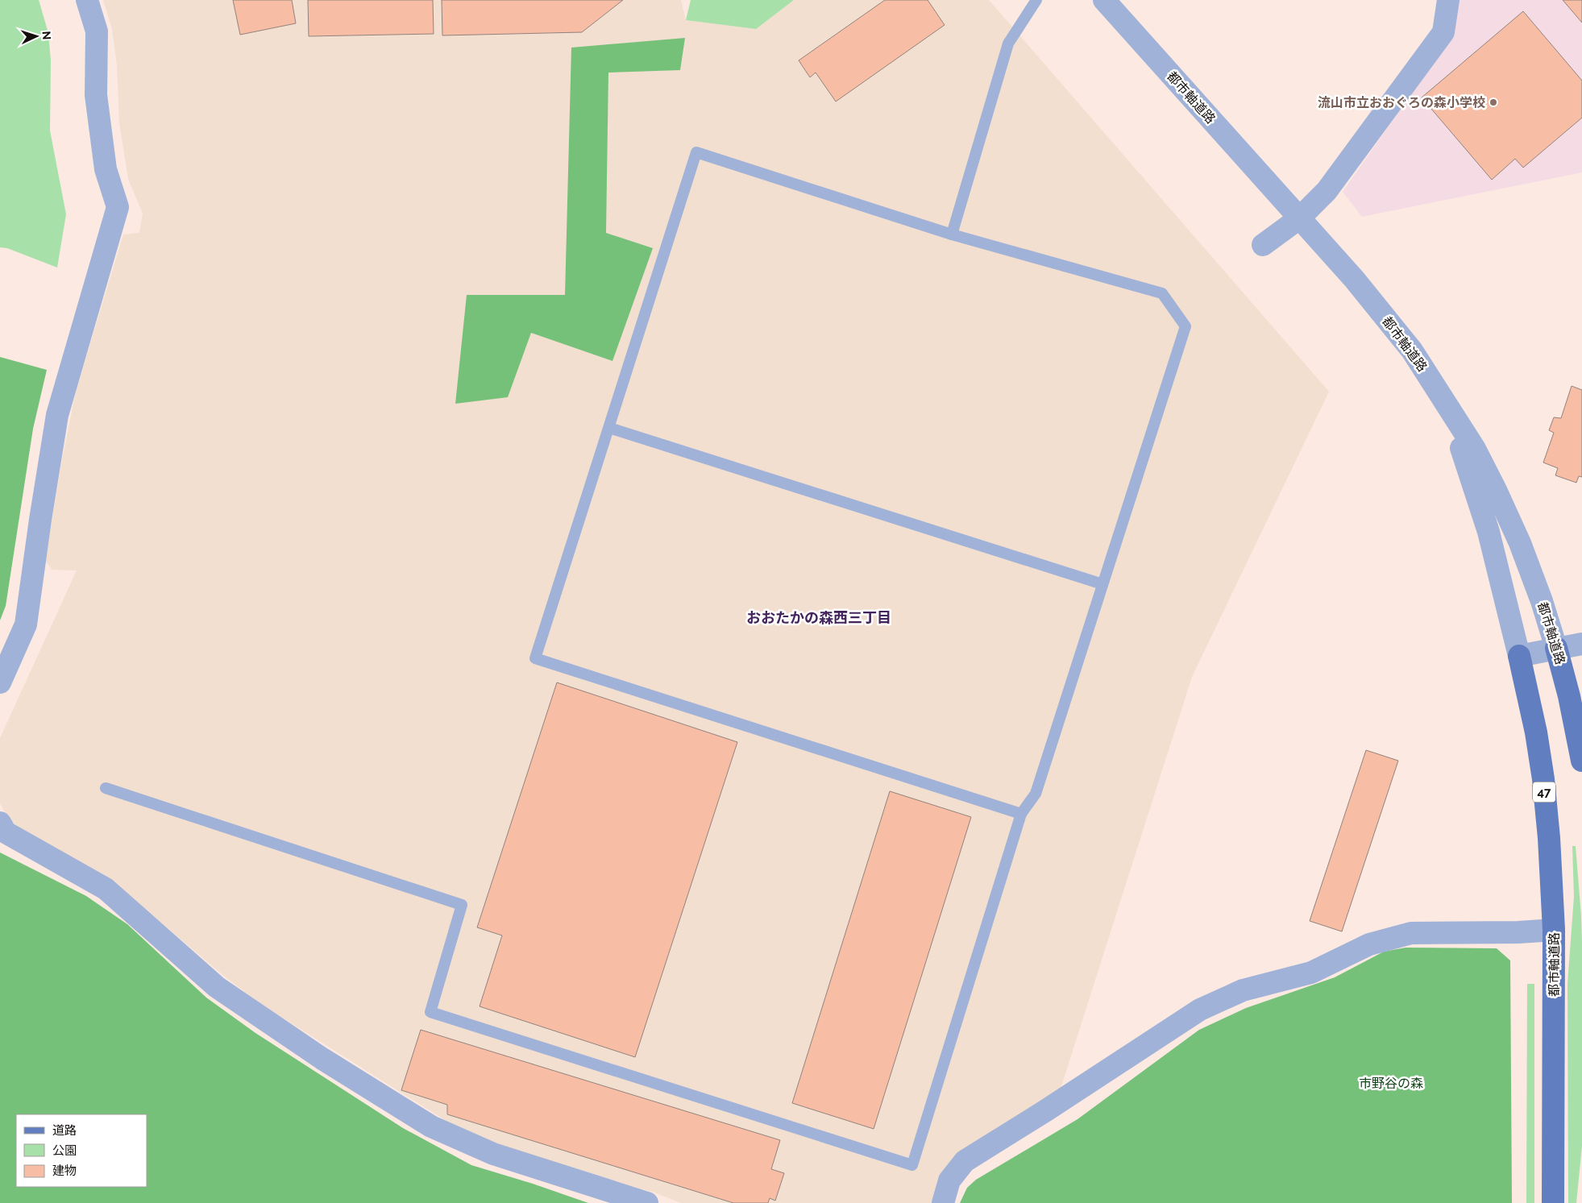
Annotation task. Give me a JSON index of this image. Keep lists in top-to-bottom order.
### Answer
{
  "streets": {
    "main road": ["都市軸道路", "47"]
  },
  "districts": ["おおたかの森西三丁目"],
  "parks": ["市野谷の森"],
  "places": ["流山市立おおぐろの森小学校"],
  "legend": ["道路", "公園", "建物"],
  "north": "right"
}
